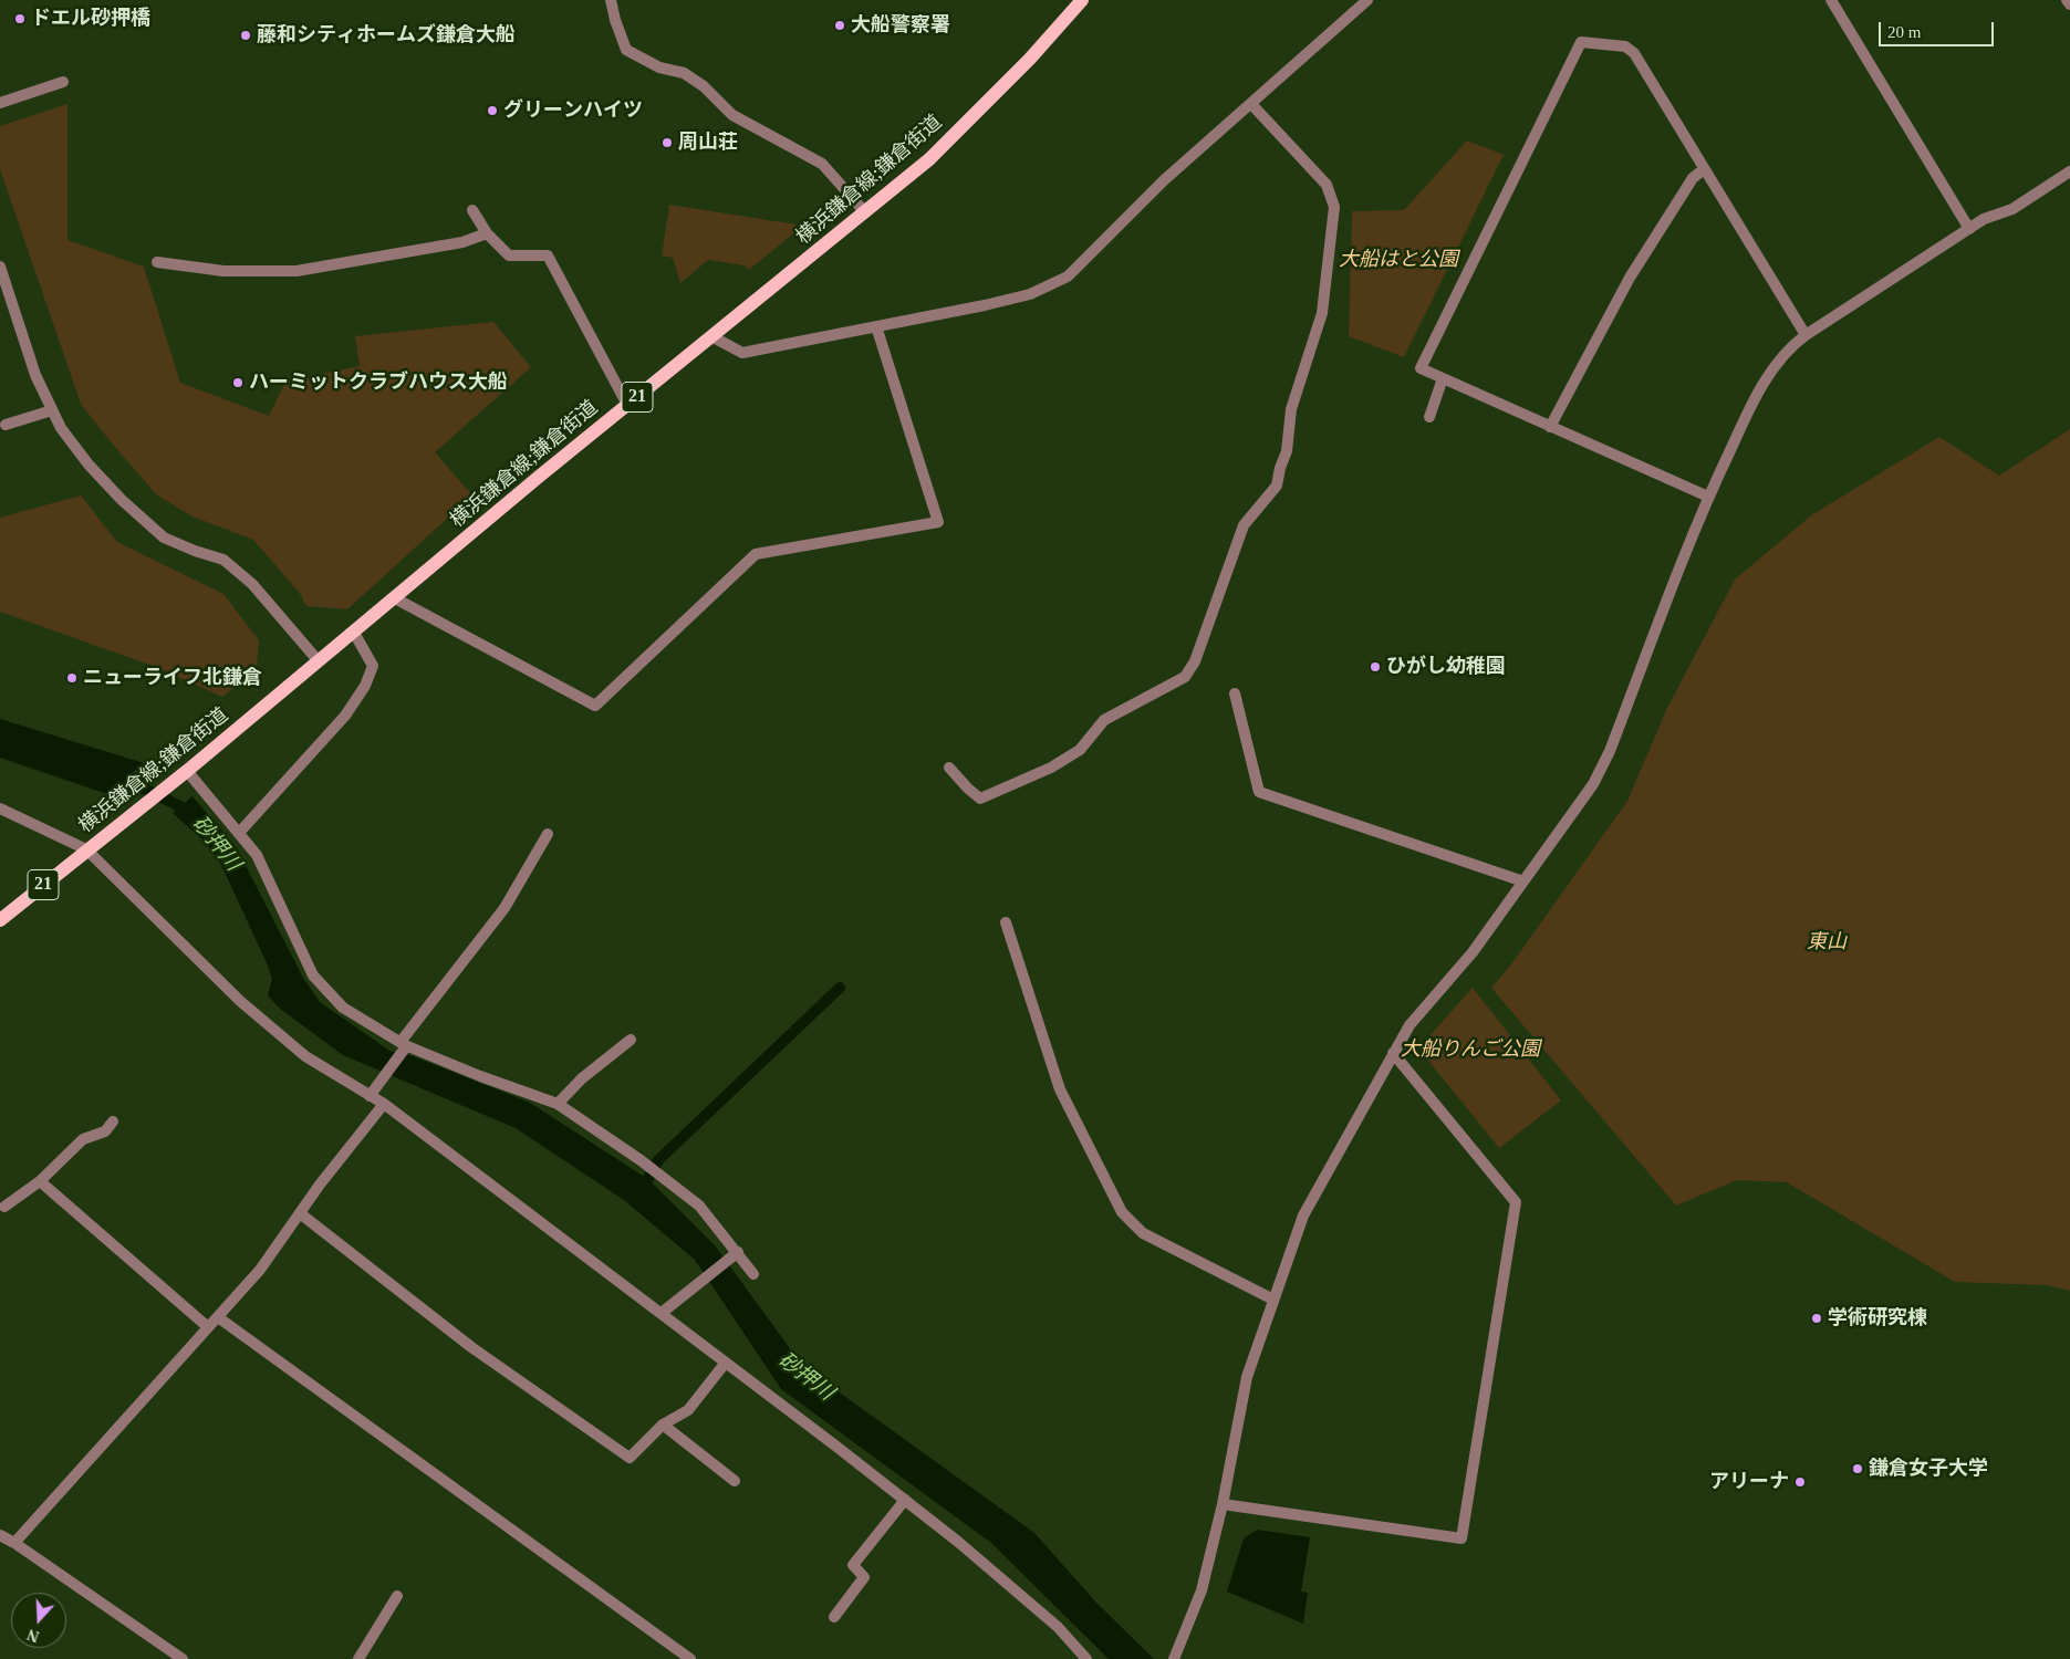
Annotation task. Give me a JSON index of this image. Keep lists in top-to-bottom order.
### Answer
{
  "streets": {
    "main road": ["横浜鎌倉線;鎌倉街道", "21"]
  },
  "water": ["砂押川"],
  "parks": ["大船はと公園", "東山", "大船りんご公園"],
  "places": [
    "ドエル砂押橋",
    "大船警察署",
    "藤和シティホームズ鎌倉大船",
    "グリーンハイツ",
    "周山荘",
    "ハーミットクラブハウス大船",
    "ひがし幼稚園",
    "ニューライフ北鎌倉",
    "学術研究棟",
    "鎌倉女子大学",
    "アリーナ"
  ],
  "scale_bar": "20 m",
  "north": "bottom"
}
